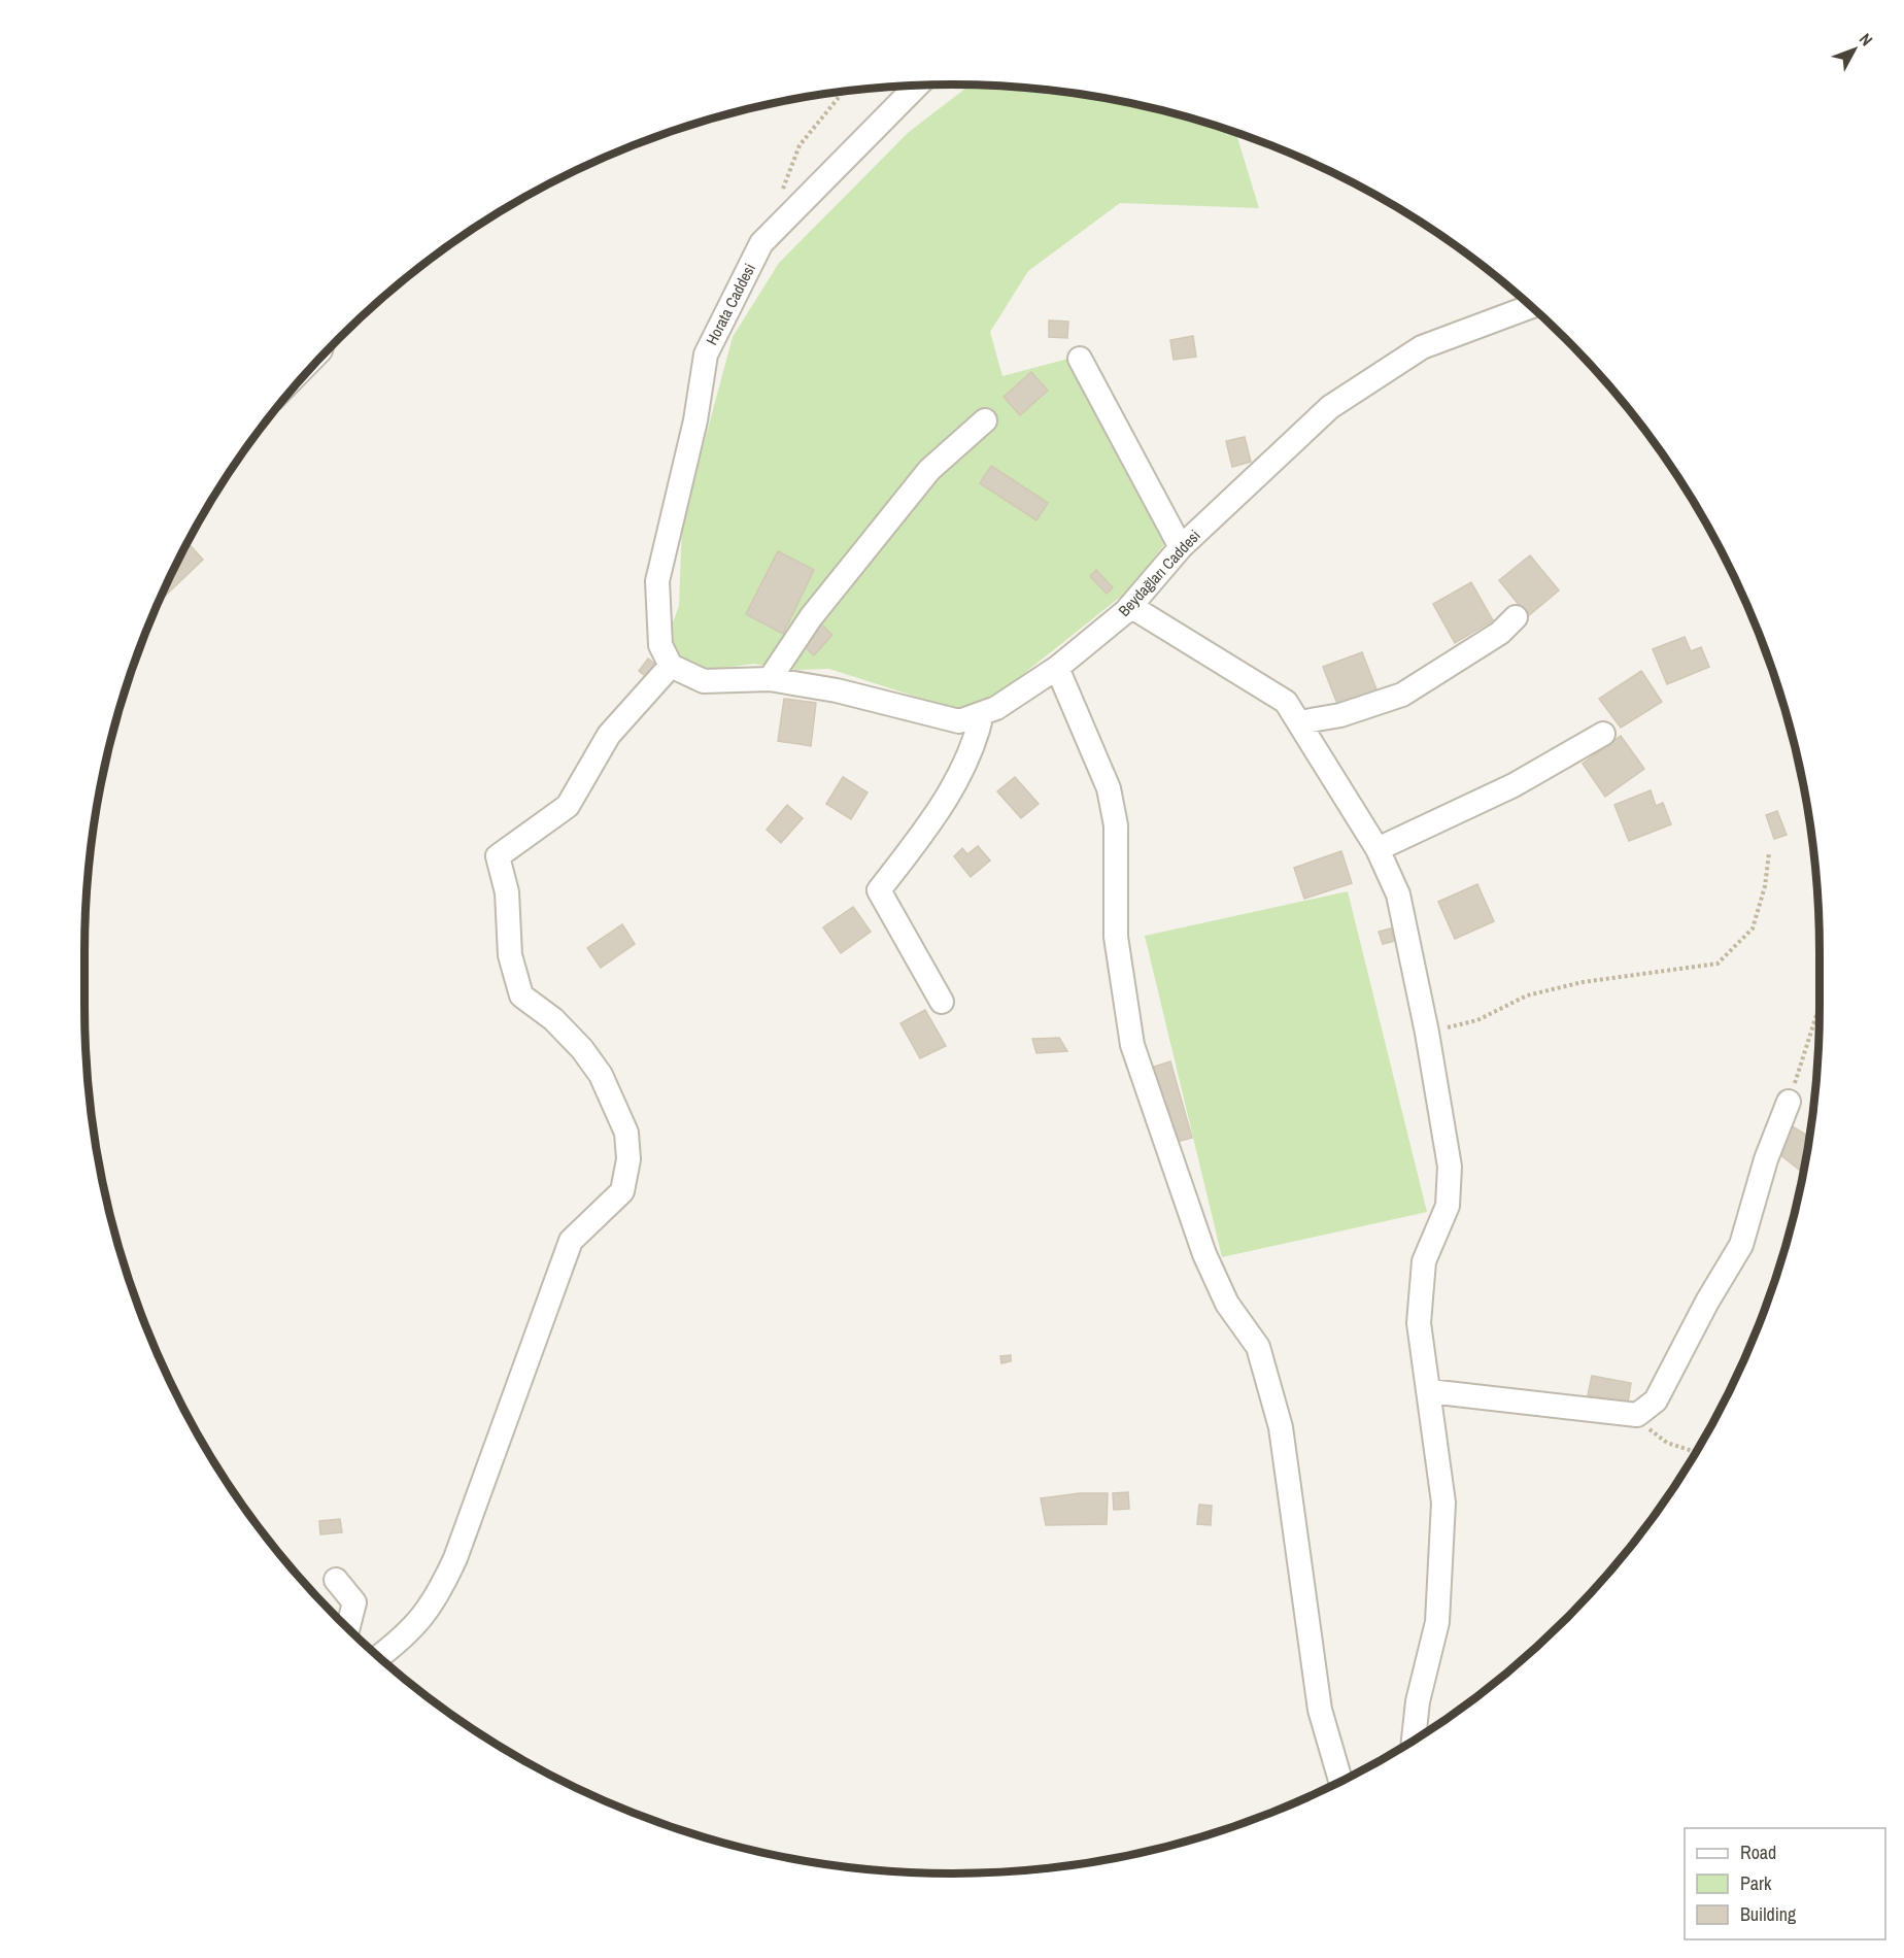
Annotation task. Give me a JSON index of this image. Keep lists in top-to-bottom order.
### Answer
{
  "streets": {
    "street": ["Horata Caddesi", "Beydağları Caddesi"]
  },
  "crossings": [
    ["Horata Caddesi", "Beydağları Caddesi"]
  ],
  "legend": ["Road", "Park", "Building"],
  "north": "top right"
}
